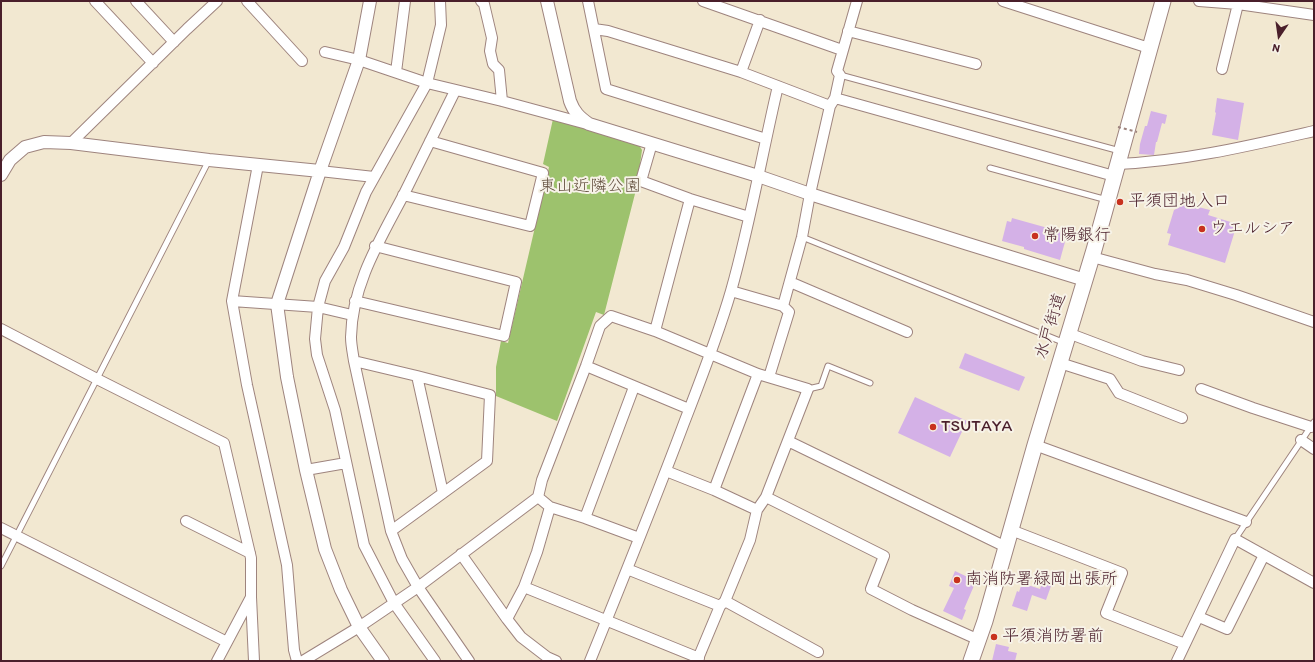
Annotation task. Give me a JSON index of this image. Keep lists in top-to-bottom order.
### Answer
{
  "streets": {
    "main road": ["水戸街道"]
  },
  "parks": ["東山近隣公園"],
  "places": [
    "平須団地入口",
    "ウエルシア",
    "常陽銀行",
    "TSUTAYA",
    "南消防署緑岡出張所",
    "平須消防署前"
  ],
  "north": "bottom"
}
